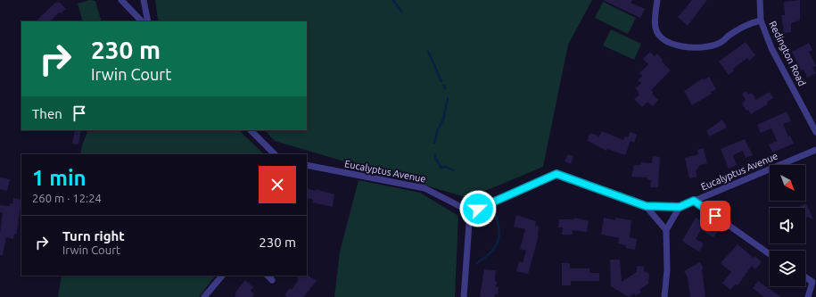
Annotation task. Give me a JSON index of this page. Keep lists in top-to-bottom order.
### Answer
{
  "streets": {
    "street": ["Redington Road", "Eucalyptus Avenue"]
  },
  "north": "bottom right",
  "page": {
    "turn": ["230 m", "Irwin Court"],
    "then": "Then",
    "heading": ["1 min", "260 m · 12:24"],
    "list": [
      {
        "name": "Turn right",
        "note": "Irwin Court",
        "value": "230 m"
      }
    ]
  }
}
